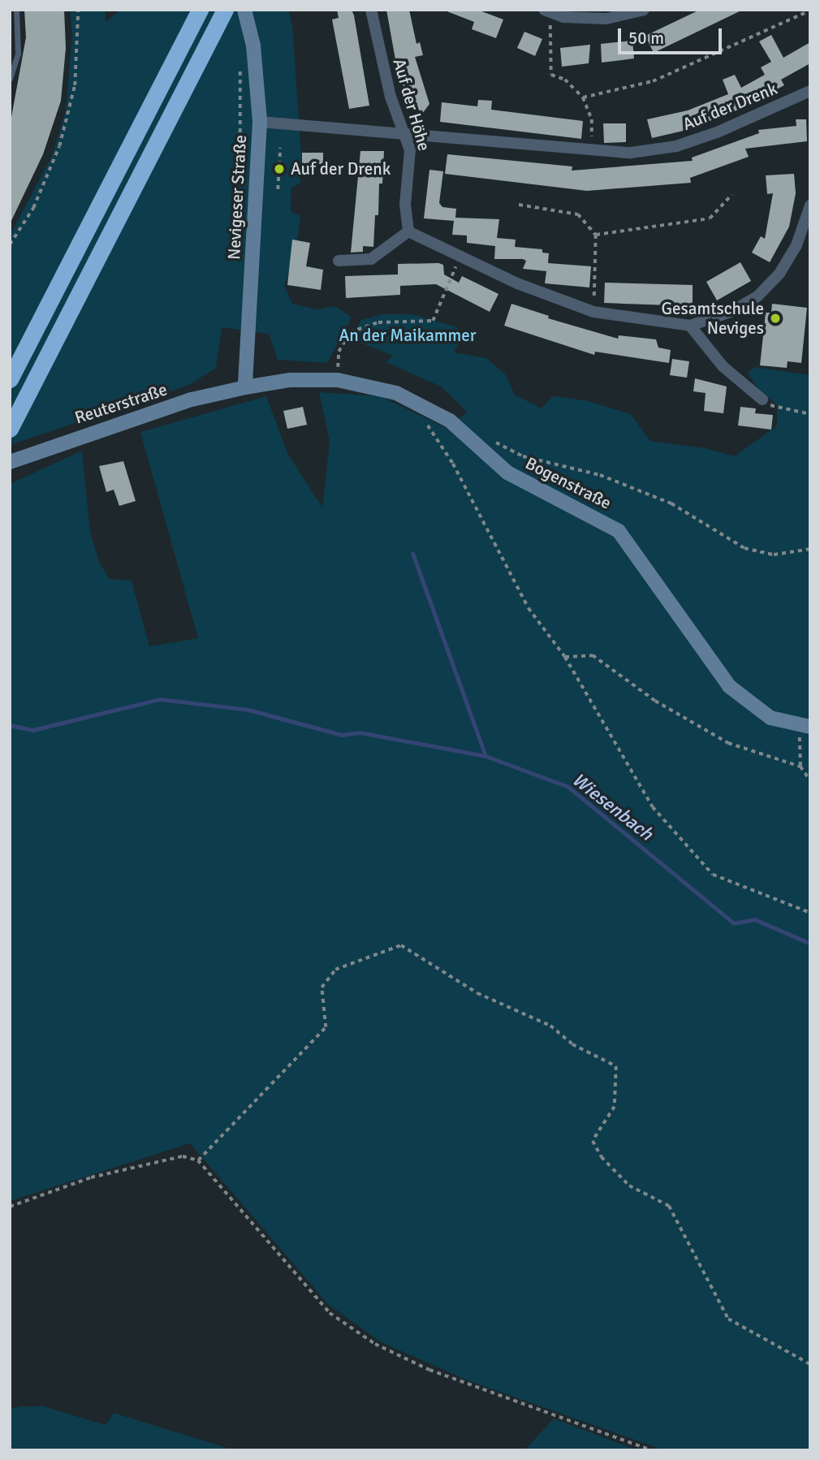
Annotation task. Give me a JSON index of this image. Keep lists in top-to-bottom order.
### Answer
{
  "streets": {
    "main road": ["Nevigeser Straße", "Reuterstraße", "Bogenstraße"],
    "street": ["Auf der Höhe", "Auf der Drenk"]
  },
  "crossings": [
    ["Auf der Höhe", "Auf der Drenk"],
    ["Auf der Drenk", "Nevigeser Straße"],
    ["Nevigeser Straße", "Reuterstraße"],
    ["Nevigeser Straße", "Bogenstraße"],
    ["Reuterstraße", "Bogenstraße"]
  ],
  "water": ["Wiesenbach"],
  "parks": ["An der Maikammer"],
  "places": ["Auf der Drenk", "Gesamtschule Neviges"],
  "scale_bar": "50 m"
}
